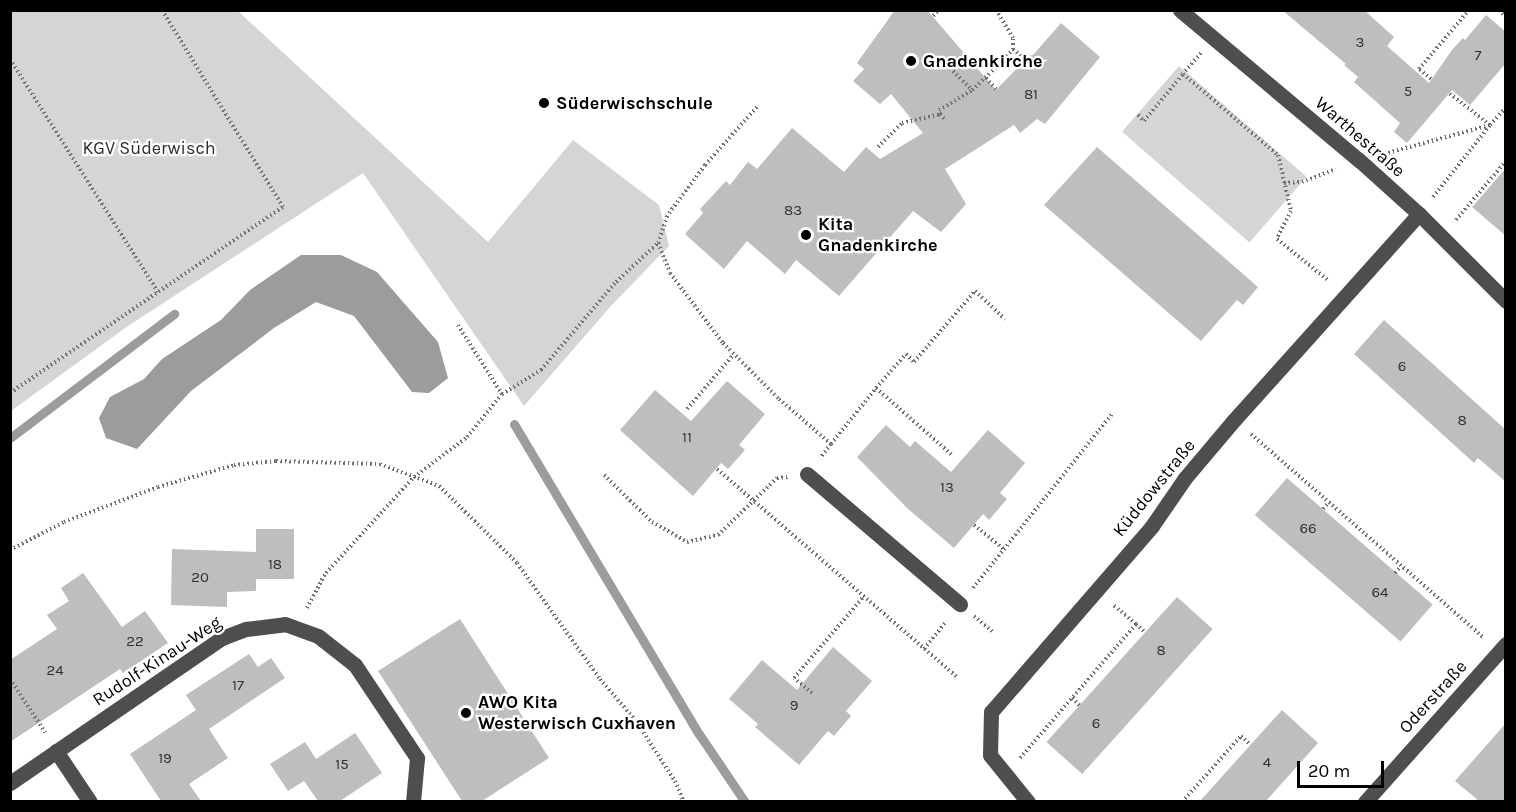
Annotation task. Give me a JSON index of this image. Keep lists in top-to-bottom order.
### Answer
{
  "streets": {
    "street": [
      "Warthestraße",
      "Küddowstraße",
      "Rudolf-Kinau-Weg",
      "Oderstraße"
    ]
  },
  "crossings": [
    ["Warthestraße", "Küddowstraße"]
  ],
  "parks": ["KGV Süderwisch"],
  "places": [
    "Gnadenkirche",
    "Süderwischschule",
    "Kita Gnadenkirche",
    "AWO Kita Westerwisch Cuxhaven"
  ],
  "house_numbers": [
    "3",
    "7",
    "5",
    "81",
    "83",
    "6",
    "8",
    "11",
    "13",
    "66",
    "18",
    "20",
    "64",
    "22",
    "8",
    "24",
    "17",
    "9",
    "6",
    "19",
    "4",
    "15"
  ],
  "scale_bar": "20 m"
}
